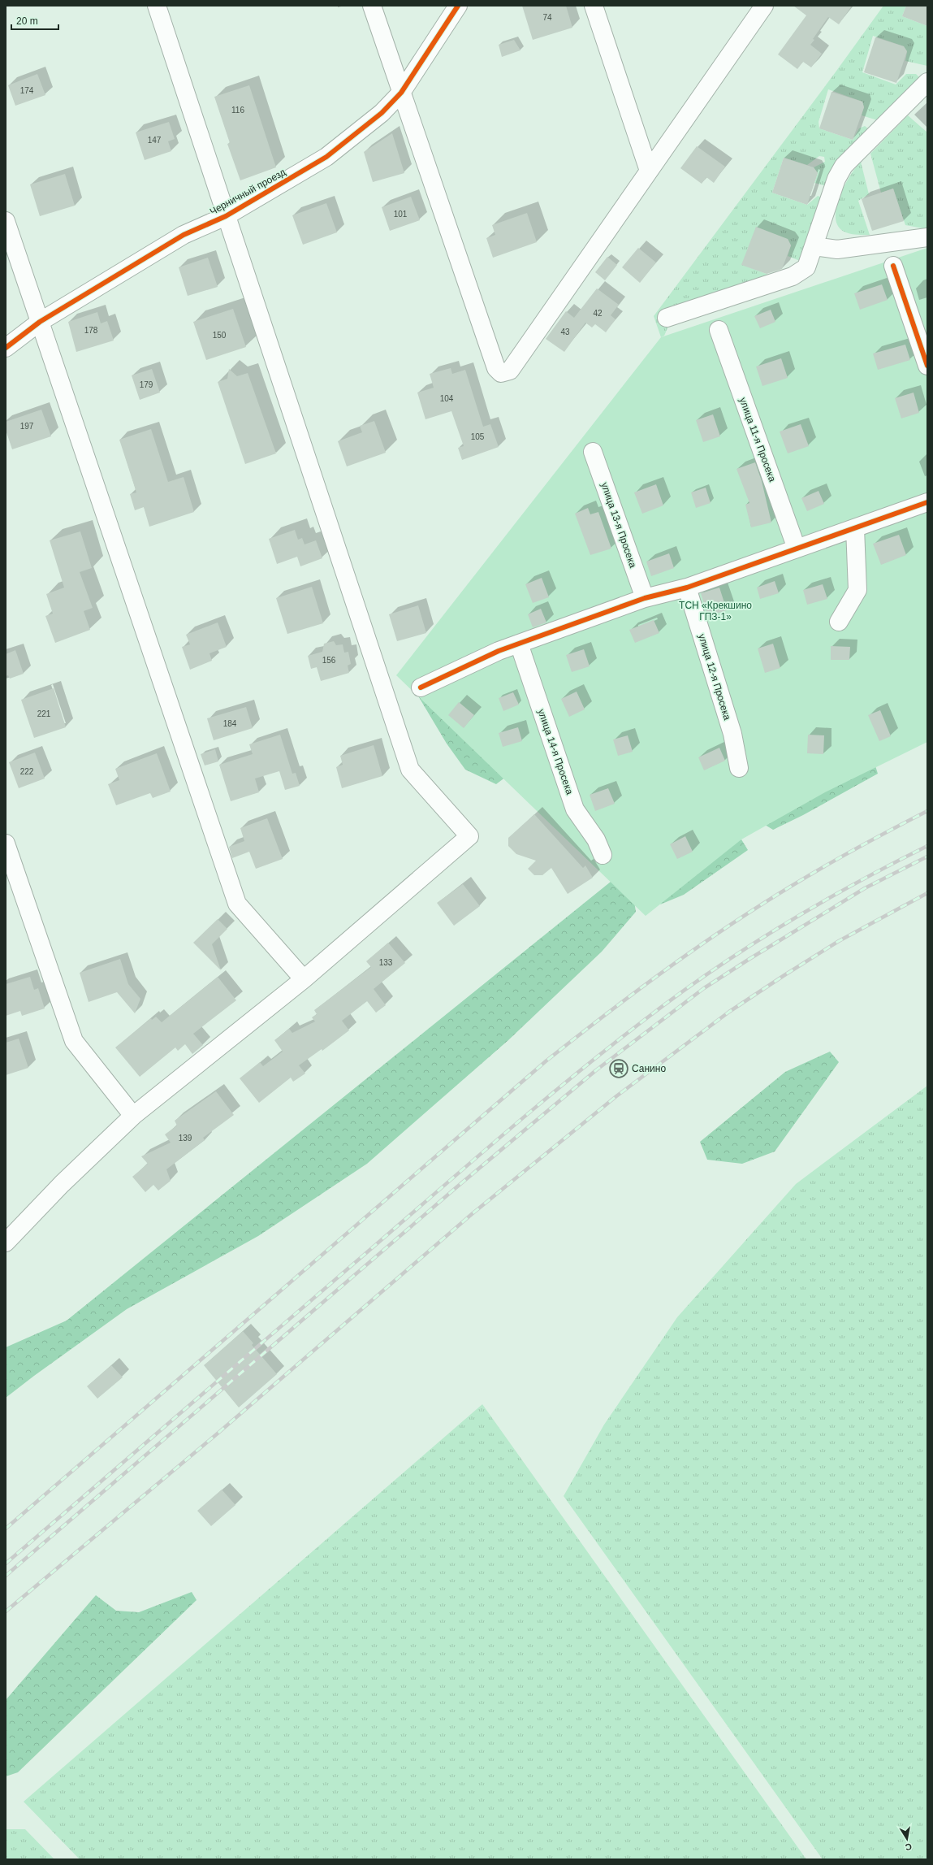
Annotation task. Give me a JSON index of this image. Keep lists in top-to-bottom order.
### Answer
{
  "streets": {
    "street": [
      "Черничный проезд",
      "улица 11-я Просека",
      "улица 13-я Просека",
      "улица 12-я Просека",
      "улица 14-я Просека"
    ]
  },
  "parks": ["ТСН «Крекшино ГПЗ-1»"],
  "places": {
    "station": ["Санино"]
  },
  "house_numbers": [
    "74",
    "174",
    "116",
    "147",
    "101",
    "42",
    "178",
    "43",
    "150",
    "179",
    "104",
    "197",
    "105",
    "156",
    "221",
    "184",
    "222",
    "133",
    "139"
  ],
  "scale_bar": "20 m",
  "north": "bottom"
}
